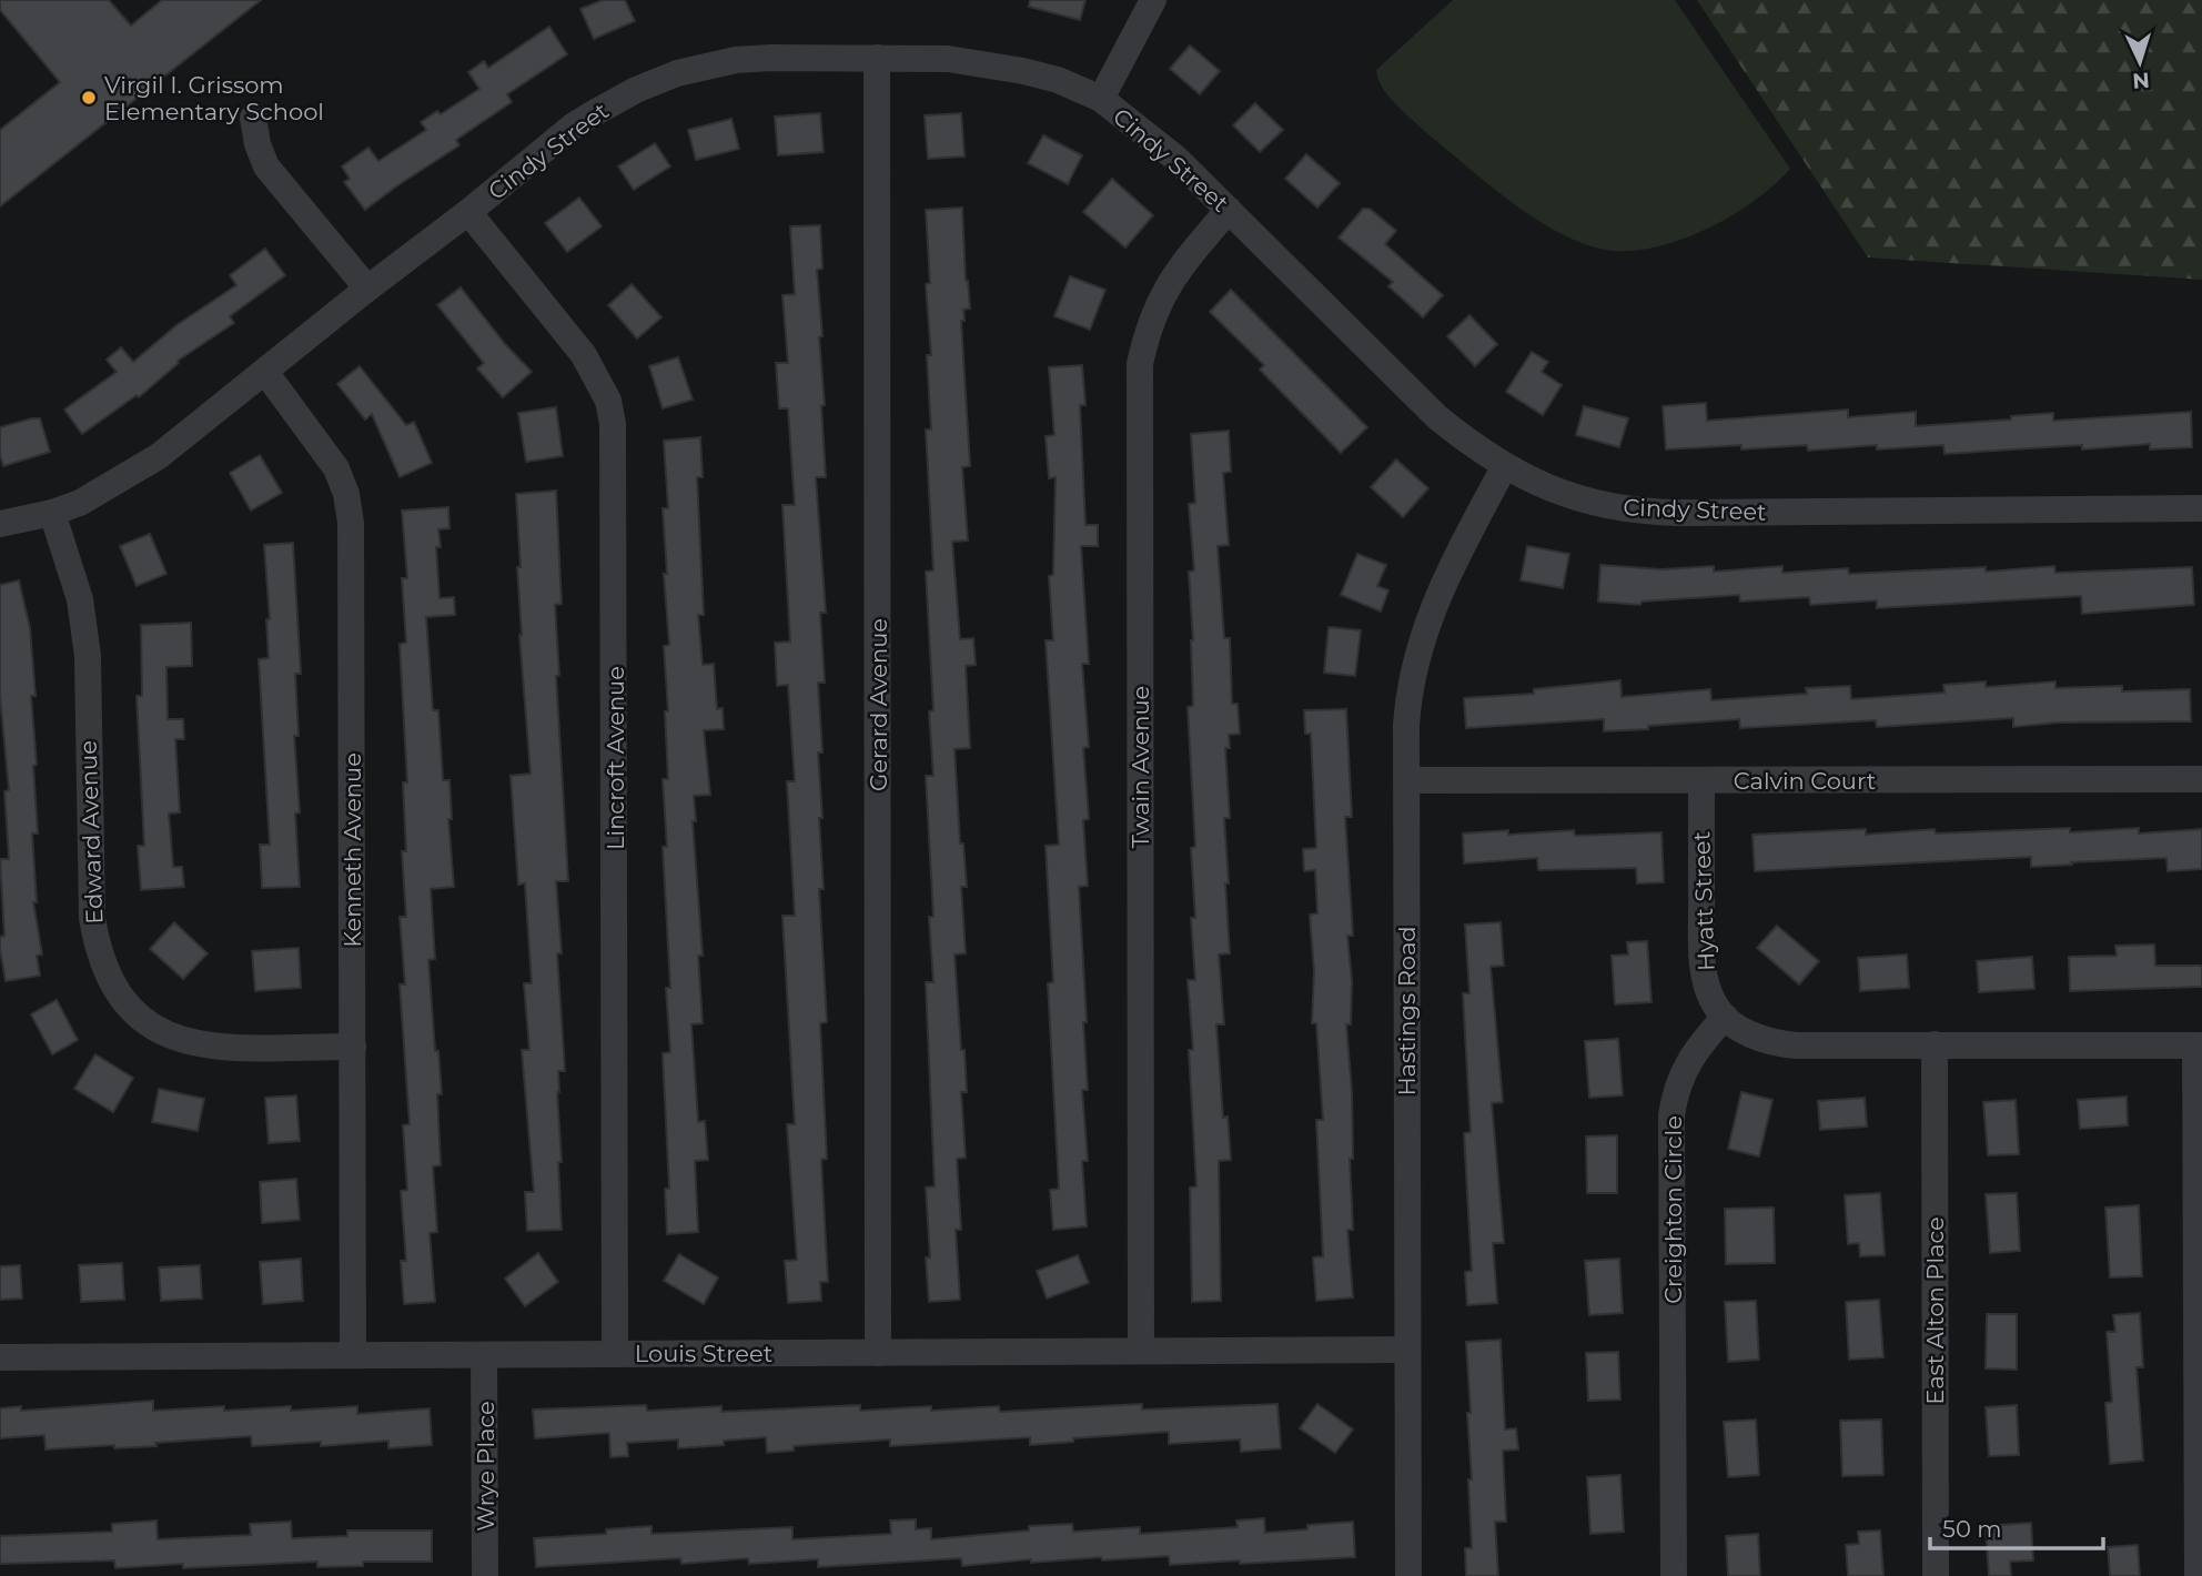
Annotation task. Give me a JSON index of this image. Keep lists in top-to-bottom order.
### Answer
{
  "streets": {
    "street": [
      "Cindy Street",
      "Gerard Avenue",
      "Lincroft Avenue",
      "Twain Avenue",
      "Calvin Court",
      "Edward Avenue",
      "Kenneth Avenue",
      "Hyatt Street",
      "Hastings Road",
      "Creighton Circle",
      "East Alton Place",
      "Louis Street",
      "Wrye Place"
    ]
  },
  "crossings": [
    ["Cindy Street", "Gerard Avenue"],
    ["Cindy Street", "Lincroft Avenue"],
    ["Cindy Street", "Twain Avenue"],
    ["Cindy Street", "Edward Avenue"],
    ["Cindy Street", "Kenneth Avenue"],
    ["Cindy Street", "Hastings Road"],
    ["Gerard Avenue", "Louis Street"],
    ["Lincroft Avenue", "Louis Street"],
    ["Twain Avenue", "Louis Street"],
    ["Calvin Court", "Hyatt Street"],
    ["Calvin Court", "Hastings Road"],
    ["Edward Avenue", "Kenneth Avenue"],
    ["Kenneth Avenue", "Louis Street"],
    ["Hyatt Street", "Creighton Circle"],
    ["Hastings Road", "Louis Street"],
    ["Louis Street", "Wrye Place"]
  ],
  "places": ["Virgil I. Grissom Elementary School"],
  "scale_bar": "50 m",
  "north": "bottom"
}
